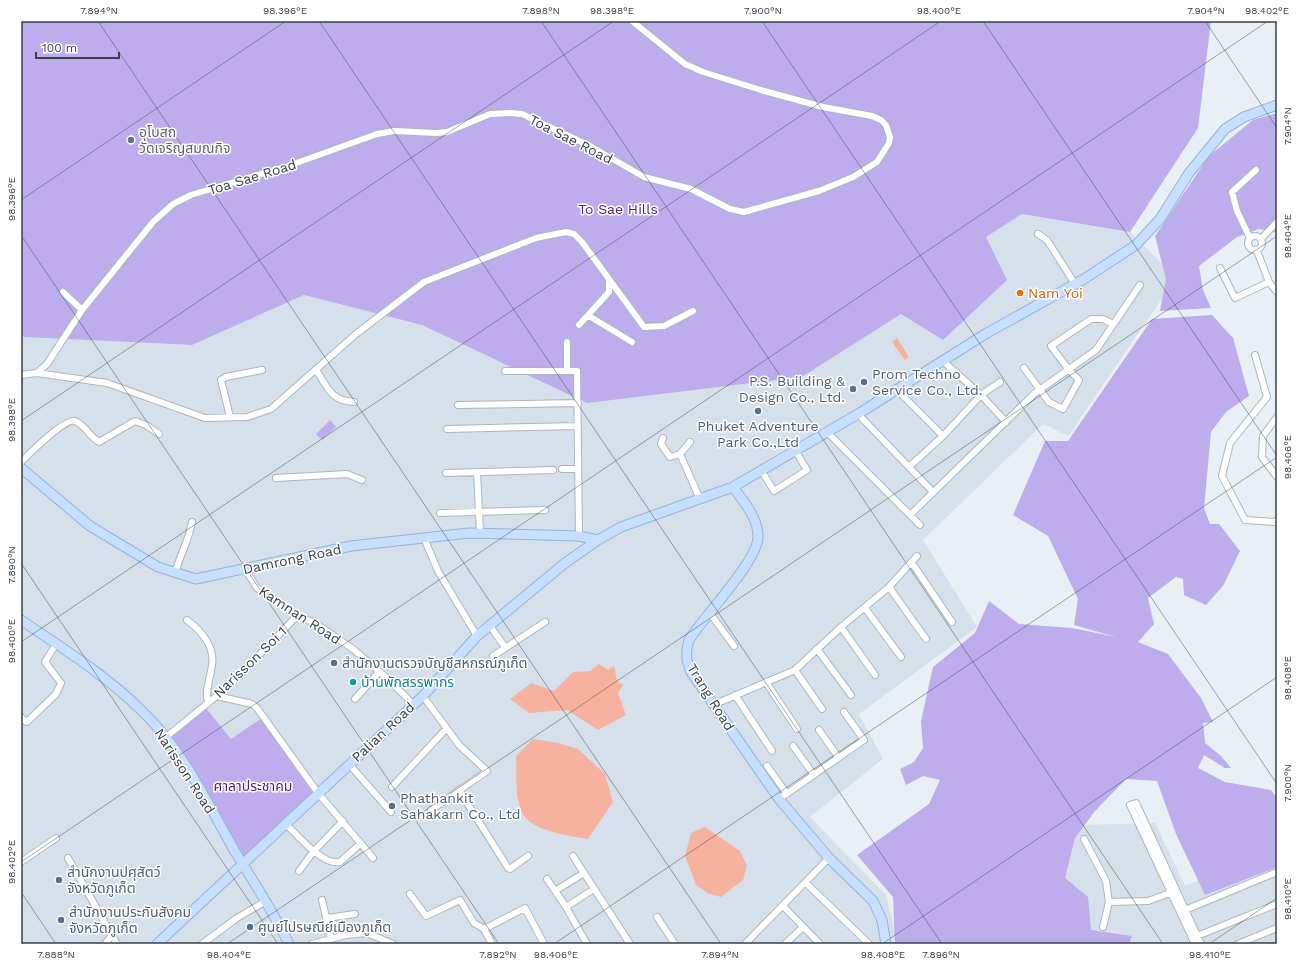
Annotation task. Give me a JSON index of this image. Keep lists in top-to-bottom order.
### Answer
{
  "streets": {
    "street": [
      "Toa Sae Road",
      "Damrong Road",
      "Kamnan Road",
      "Narisson Soi 1",
      "Trang Road",
      "Palian Road",
      "Narisson Road"
    ]
  },
  "crossings": [
    ["Damrong Road", "Kamnan Road"],
    ["Damrong Road", "Palian Road"],
    ["Kamnan Road", "Narisson Soi 1"],
    ["Kamnan Road", "Palian Road"],
    ["Narisson Soi 1", "Narisson Road"],
    ["Palian Road", "Narisson Road"]
  ],
  "parks": ["To Sae Hills", "ศาลาประชาคม"],
  "places": [
    "อุโบสถ วัดเจริญสมณกิจ",
    "Nam Yoi",
    "Prom Techno Service Co., Ltd.",
    "P.S. Building & Design Co., Ltd.",
    "Phuket Adventure Park Co.,Ltd",
    "สำนักงานตรวจบัญชีสหกรณ์ภูเก็ต",
    "บ้านพักสรรพากร",
    "Phathankit Sahakarn Co., Ltd",
    "สำนักงานปศุสัตว์ จังหวัดภูเก็ต",
    "สำนักงานประกันสังคม จังหวัดภูเก็ต",
    "ศูนย์ไปรษณีย์เมืองภูเก็ต"
  ],
  "scale_bar": "100 m",
  "coordinates": [
    "7.894°N",
    "98.396°E",
    "7.898°N",
    "98.398°E",
    "7.900°N",
    "98.400°E",
    "7.904°N",
    "98.402°E",
    "98.404°E",
    "98.406°E",
    "7.890°N",
    "98.408°E",
    "98.410°E",
    "7.888°N",
    "7.892°N",
    "7.896°N"
  ]
}
